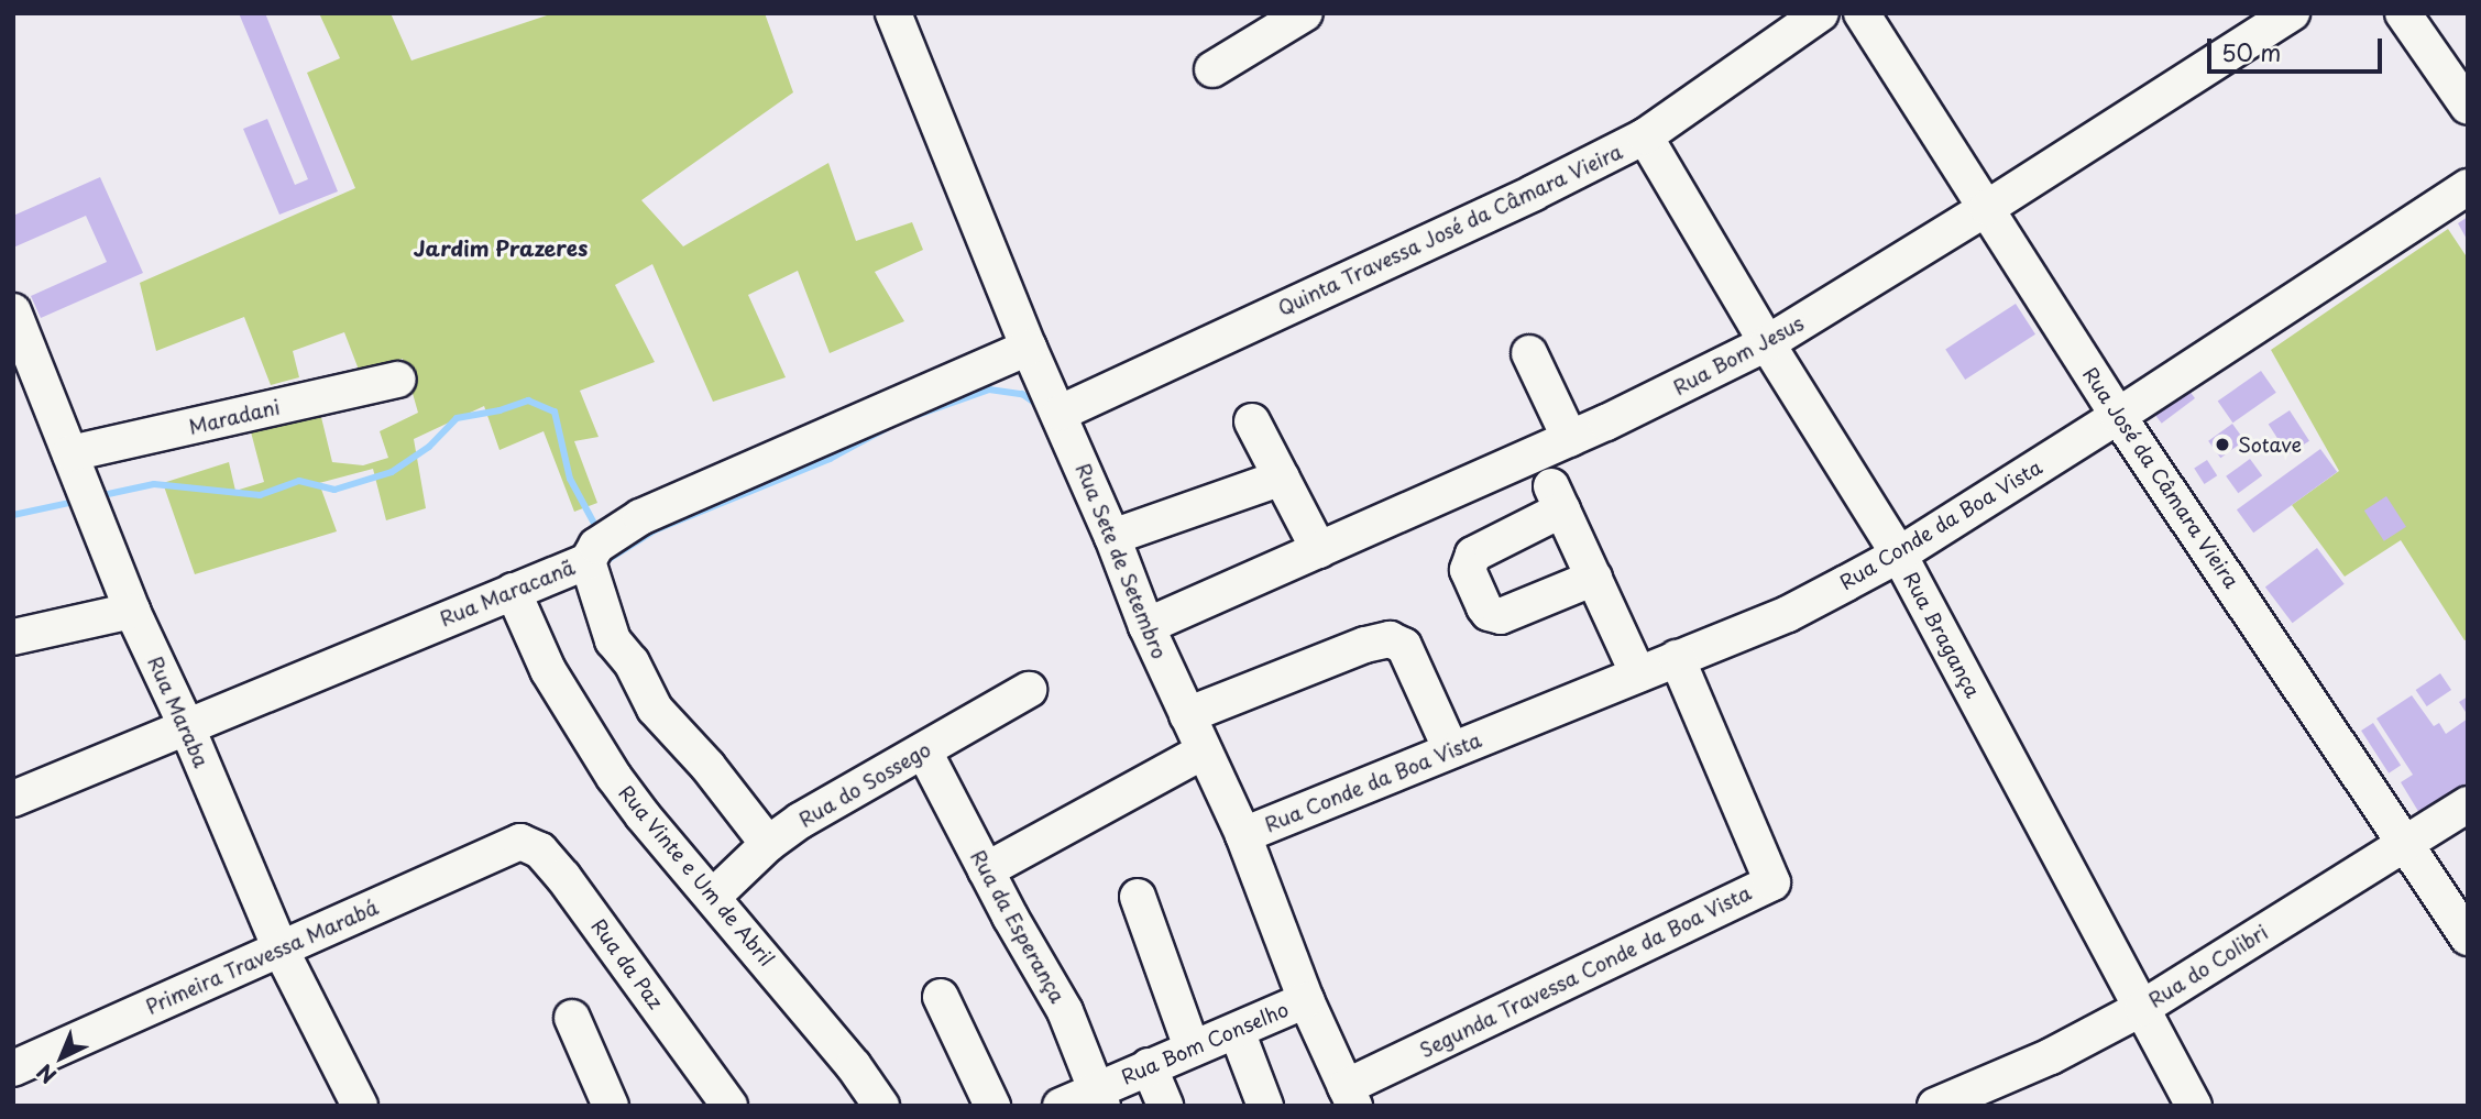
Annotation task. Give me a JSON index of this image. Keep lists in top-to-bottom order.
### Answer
{
  "streets": {
    "street": [
      "Quinta Travessa José da Câmara Vieira",
      "Rua Bom Jesus",
      "Maradani",
      "Rua José da Câmara Vieira",
      "Rua Conde da Boa Vista",
      "Rua Sete de Setembro",
      "Rua Maracanã",
      "Rua Bragança",
      "Rua Maraba",
      "Rua do Sossego",
      "Rua Vinte e Um de Abril",
      "Rua da Esperança",
      "Primeira Travessa Marabá",
      "Rua da Paz",
      "Rua do Colibri",
      "Segunda Travessa Conde da Boa Vista",
      "Rua Bom Conselho"
    ]
  },
  "crossings": [
    ["Quinta Travessa José da Câmara Vieira", "Rua Sete de Setembro"],
    ["Quinta Travessa José da Câmara Vieira", "Rua Bragança"],
    ["Rua Bom Jesus", "Rua José da Câmara Vieira"],
    ["Rua Bom Jesus", "Rua Sete de Setembro"],
    ["Rua Bom Jesus", "Rua Bragança"],
    ["Maradani", "Rua Maraba"],
    ["Rua José da Câmara Vieira", "Rua Conde da Boa Vista"],
    ["Rua José da Câmara Vieira", "Rua do Colibri"],
    ["Rua Conde da Boa Vista", "Rua Sete de Setembro"],
    ["Rua Conde da Boa Vista", "Rua Bragança"],
    ["Rua Conde da Boa Vista", "Segunda Travessa Conde da Boa Vista"],
    ["Rua Sete de Setembro", "Rua Maracanã"],
    ["Rua Sete de Setembro", "Segunda Travessa Conde da Boa Vista"],
    ["Rua Sete de Setembro", "Rua Bom Conselho"],
    ["Rua Maracanã", "Rua Maraba"],
    ["Rua Maracanã", "Rua Vinte e Um de Abril"],
    ["Rua Bragança", "Rua do Colibri"],
    ["Rua Maraba", "Primeira Travessa Marabá"],
    ["Rua do Sossego", "Rua Vinte e Um de Abril"],
    ["Rua do Sossego", "Rua da Esperança"],
    ["Rua da Esperança", "Rua Bom Conselho"],
    ["Primeira Travessa Marabá", "Rua da Paz"]
  ],
  "districts": ["Jardim Prazeres"],
  "places": ["Sotave"],
  "scale_bar": "50 m",
  "north": "bottom left"
}
